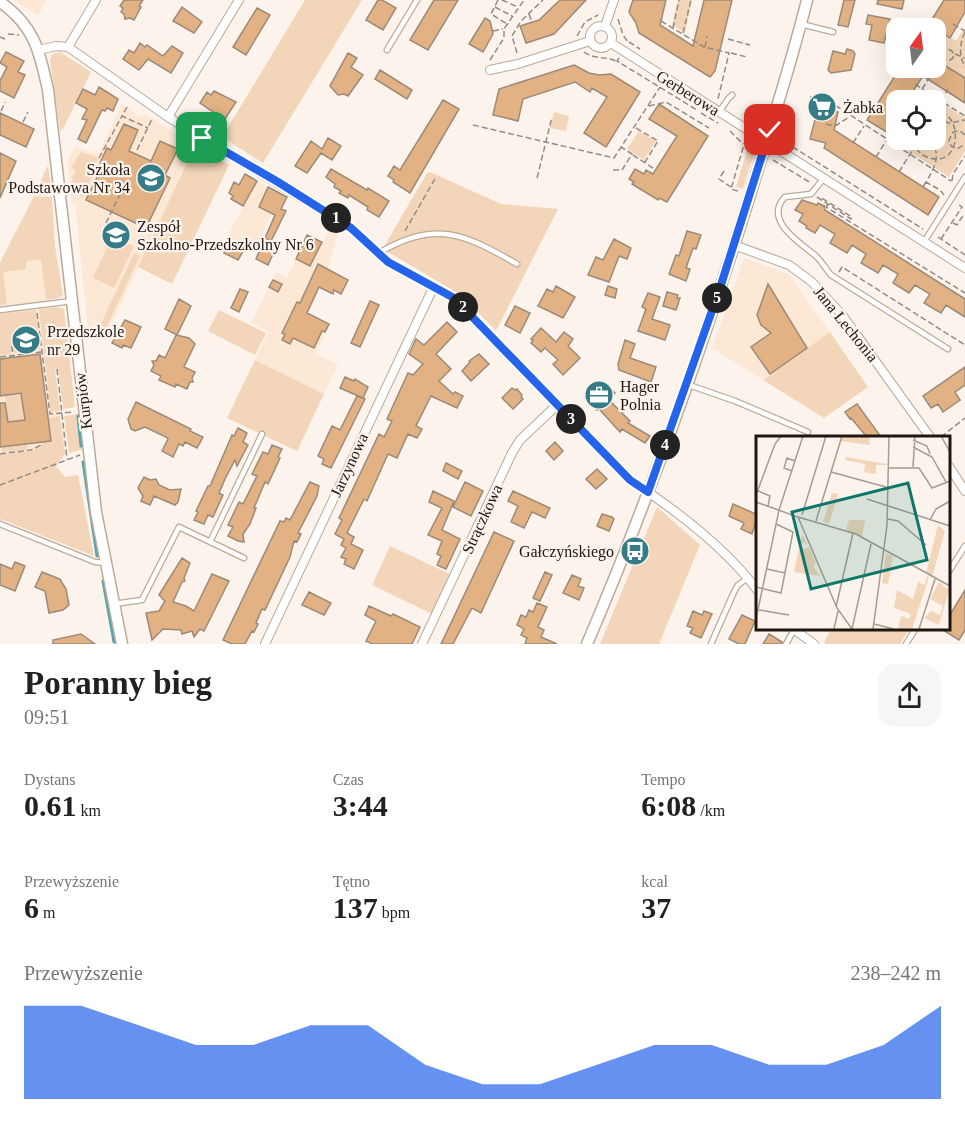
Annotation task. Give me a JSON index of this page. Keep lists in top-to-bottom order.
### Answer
{
  "streets": {
    "street": [
      "Gerberowa",
      "Jana Lechonia",
      "Kurpiów",
      "Jarzynowa",
      "Strączkowa"
    ]
  },
  "places": {
    "supermarket": ["Żabka"],
    "school or university": ["Szkoła Podstawowa Nr 34", "Zespół Szkolno-Przedszkolny Nr 6", "Przedszkole nr 29"],
    "office": ["Hager Polnia"],
    "bus stop": ["Gałczyńskiego"]
  },
  "north": "top",
  "page": {
    "pins": [
      "1",
      "5",
      "2",
      "3",
      "4"
    ],
    "heading": ["Poranny bieg", "09:51"],
    "stats": [
      ["Dystans", "0.61 km"],
      ["Czas", "3:44"],
      ["Tempo", "6:08 /km"],
      ["Przewyższenie", "6 m"],
      ["Tętno", "137 bpm"],
      ["kcal", "37"]
    ],
    "chart": ["Przewyższenie", "238–242 m"]
  }
}
